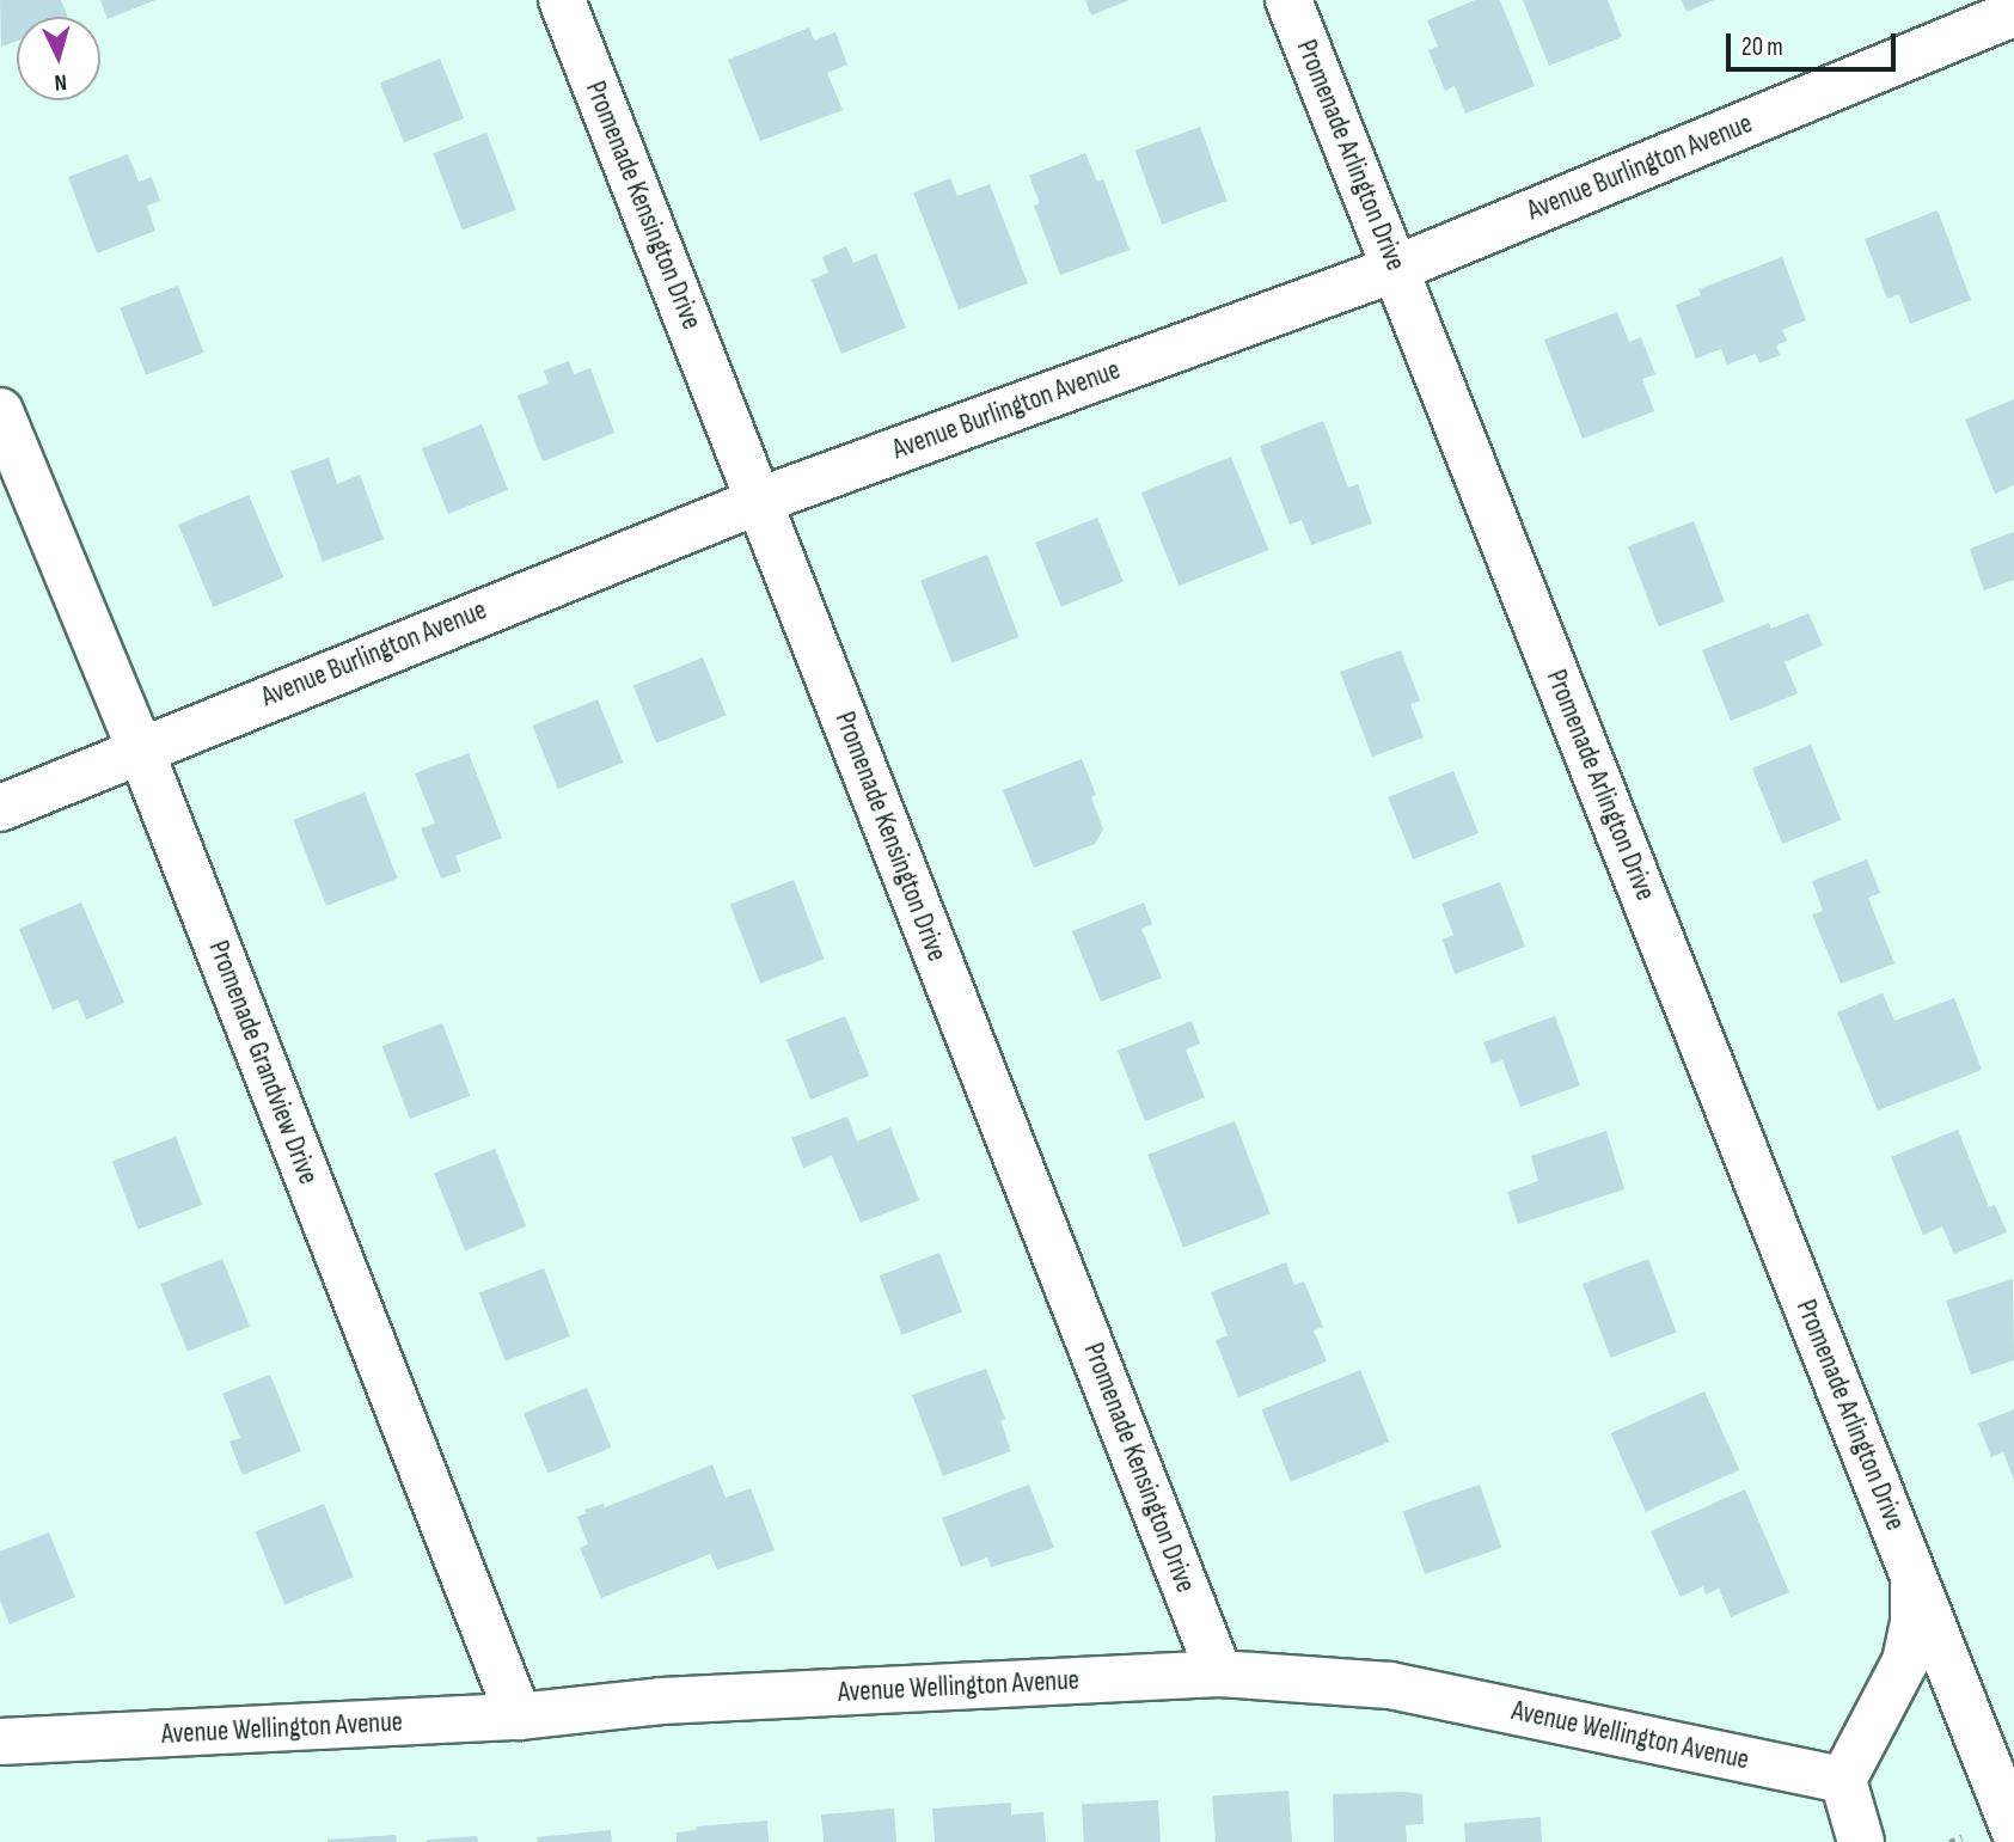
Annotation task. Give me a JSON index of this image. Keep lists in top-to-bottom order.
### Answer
{
  "streets": {
    "street": [
      "Promenade Arlington Drive",
      "Avenue Burlington Avenue",
      "Promenade Kensington Drive",
      "Promenade Grandview Drive",
      "Avenue Wellington Avenue"
    ]
  },
  "crossings": [
    ["Promenade Arlington Drive", "Avenue Burlington Avenue"],
    ["Promenade Arlington Drive", "Avenue Wellington Avenue"],
    ["Avenue Burlington Avenue", "Promenade Kensington Drive"],
    ["Avenue Burlington Avenue", "Promenade Grandview Drive"],
    ["Promenade Kensington Drive", "Avenue Wellington Avenue"],
    ["Promenade Grandview Drive", "Avenue Wellington Avenue"]
  ],
  "scale_bar": "20 m",
  "north": "bottom"
}
